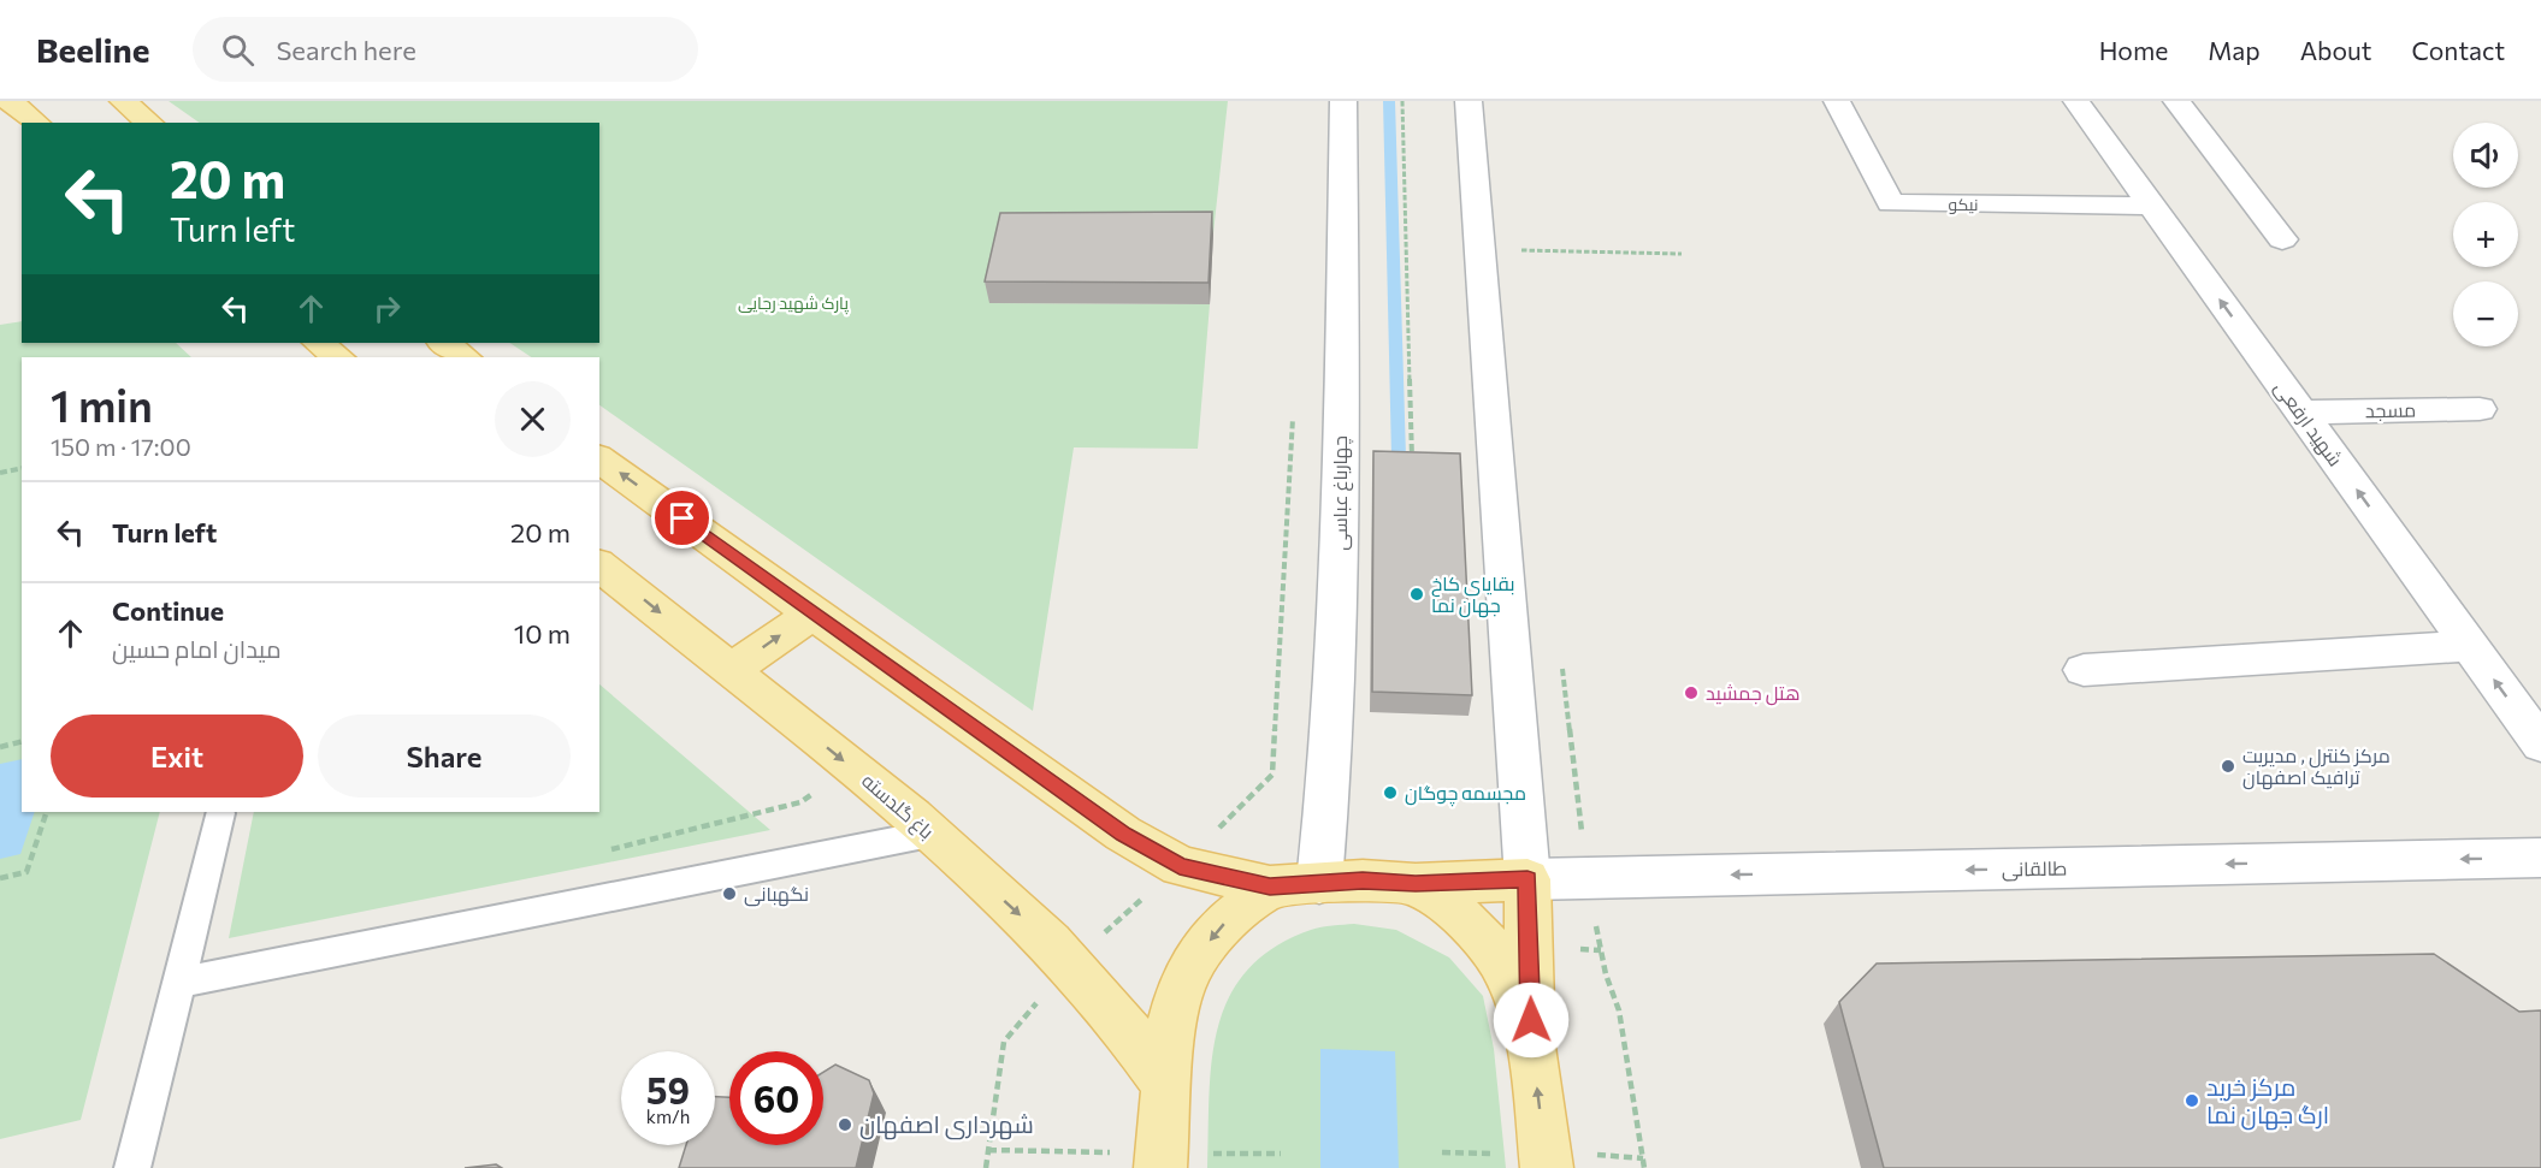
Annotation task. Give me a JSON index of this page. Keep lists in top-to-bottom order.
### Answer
{
  "streets": {
    "main road": ["باغ گلدسته"],
    "street": [
      "نیکو",
      "مسجد",
      "شهید ارفعی",
      "چهارباغ عباسی",
      "طالقانی"
    ]
  },
  "crossings": [
    ["نیکو", "شهید ارفعی"],
    ["مسجد", "شهید ارفعی"]
  ],
  "one_way": ["شهید ارفعی"],
  "parks": ["پارک شهید رجایی"],
  "places": [
    "بقایای کاخ جهان نما",
    "هتل جمشید",
    "مرکز کنترل , مدیریت ترافیک اصفهان",
    "مجسمه چوگان",
    "نگهبانی",
    "مرکز خرید ارگ جهان نما",
    "شهرداری اصفهان"
  ],
  "page": {
    "header": "Beeline",
    "search": "Search here",
    "nav": [
      "Home",
      "Map",
      "About",
      "Contact"
    ],
    "map_buttons": ["+", "−"],
    "turn": ["20 m", "Turn left"],
    "heading": ["1 min", "150 m · 17:00"],
    "list": [
      {
        "name": "Turn left",
        "value": "20 m"
      },
      {
        "name": "Continue",
        "note": "میدان امام حسین",
        "value": "10 m"
      }
    ],
    "buttons": ["Exit", "Share"],
    "speed": "59 km/h",
    "limit": "60"
  }
}
